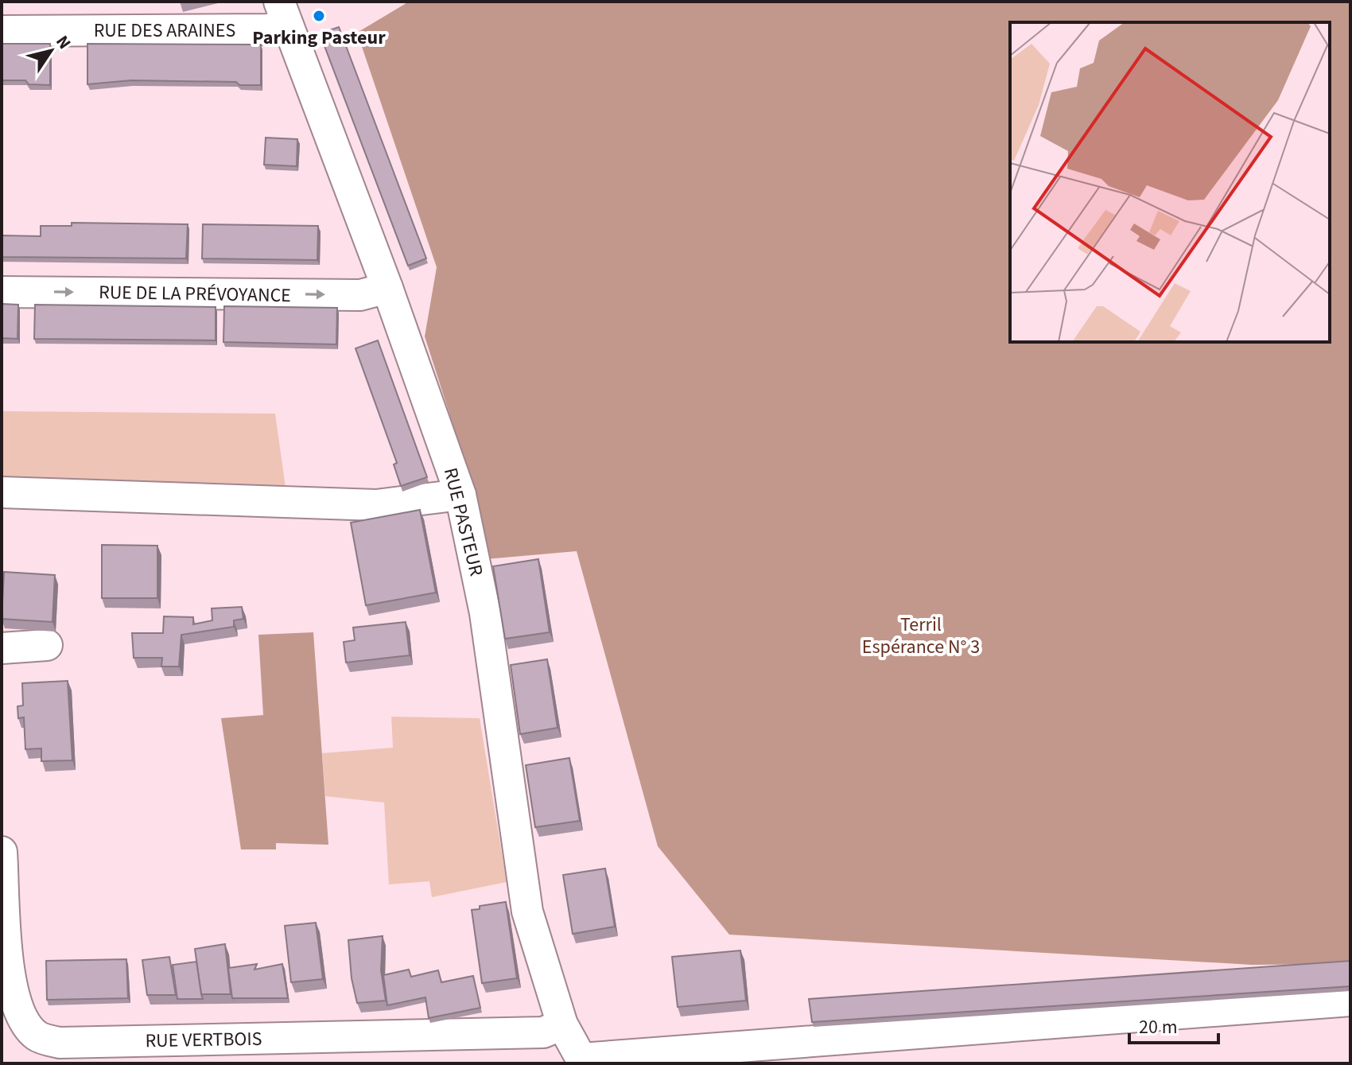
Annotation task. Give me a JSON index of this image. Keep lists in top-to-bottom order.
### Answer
{
  "streets": {
    "street": [
      "RUE DES ARAINES",
      "RUE DE LA PRÉVOYANCE",
      "RUE PASTEUR",
      "RUE VERTBOIS"
    ]
  },
  "crossings": [
    ["RUE DES ARAINES", "RUE PASTEUR"],
    ["RUE DE LA PRÉVOYANCE", "RUE PASTEUR"],
    ["RUE PASTEUR", "RUE VERTBOIS"]
  ],
  "parks": ["Terril Espérance N° 3"],
  "places": ["Parking Pasteur"],
  "scale_bar": "20 m",
  "north": "top right"
}
